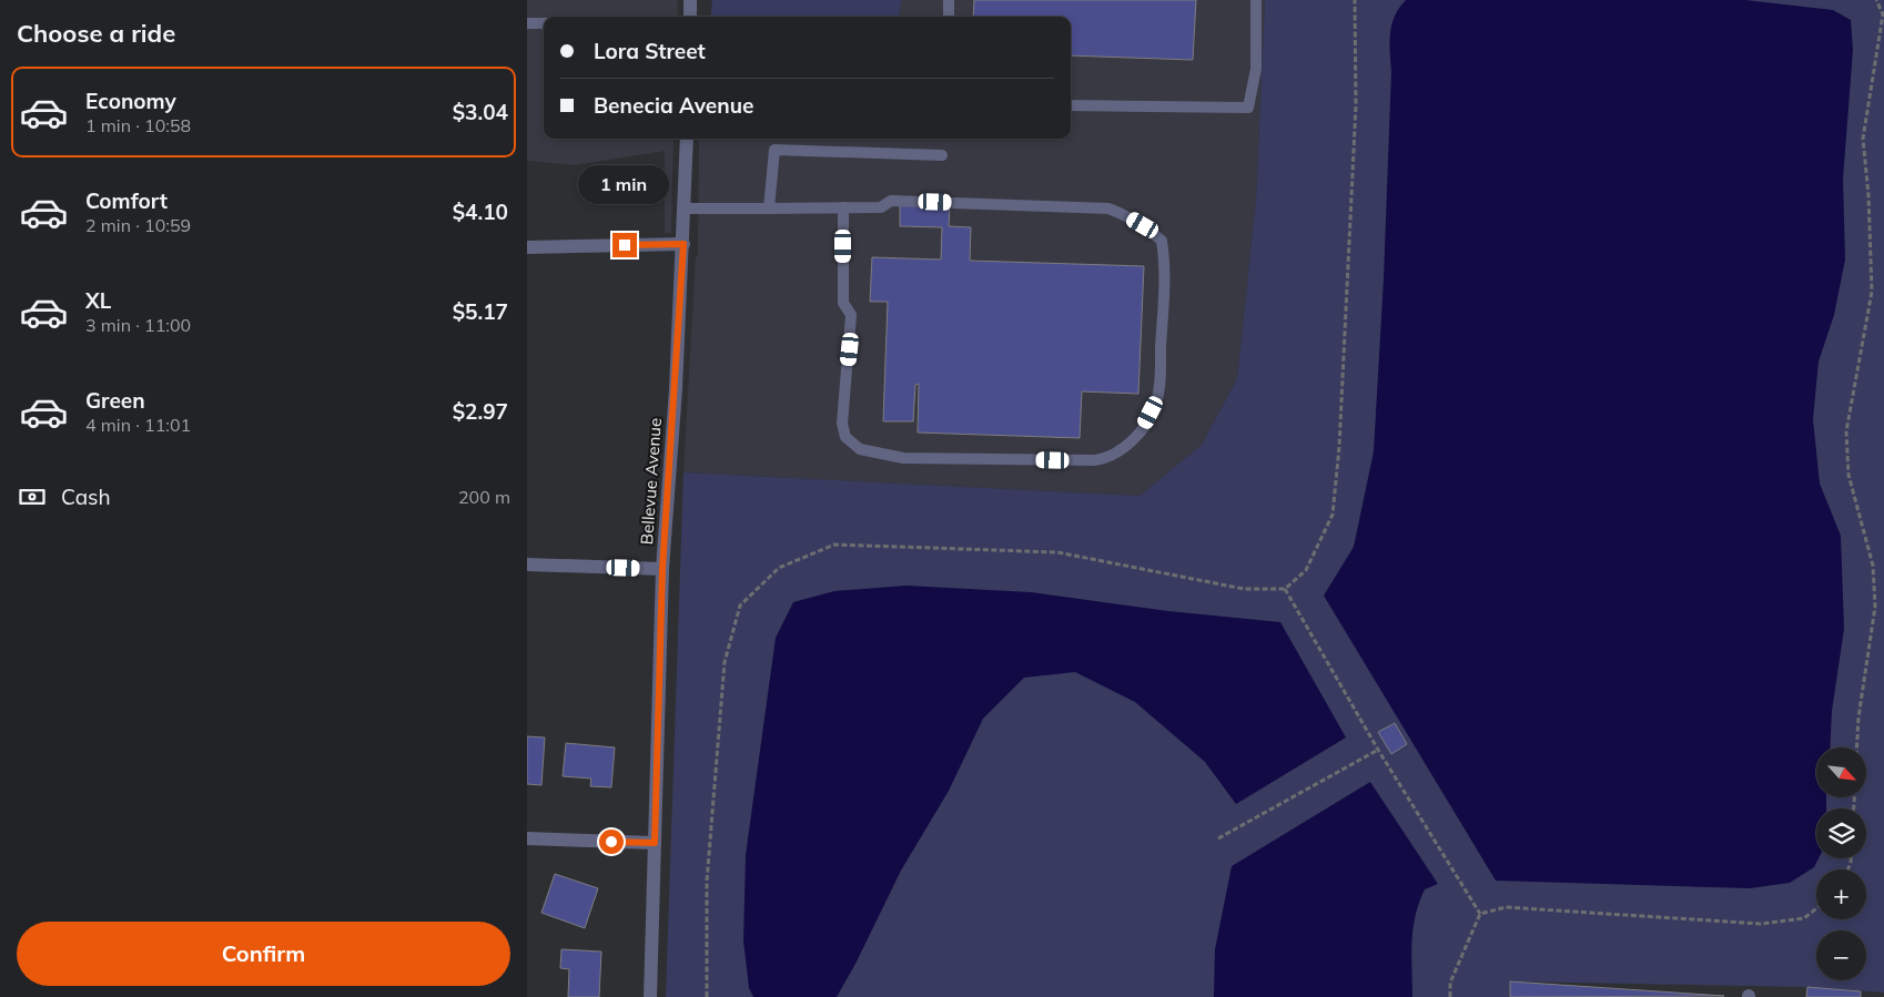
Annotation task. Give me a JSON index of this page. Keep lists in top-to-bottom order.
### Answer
{
  "streets": {
    "street": ["Bellevue Avenue"]
  },
  "north": "bottom right",
  "page": {
    "heading": "Choose a ride",
    "banner": ["Lora Street", "Benecia Avenue"],
    "list": [
      {
        "name": "Economy",
        "note": "1 min · 10:58",
        "value": "$3.04"
      },
      {
        "name": "Comfort",
        "note": "2 min · 10:59",
        "value": "$4.10"
      },
      {
        "name": "XL",
        "note": "3 min · 11:00",
        "value": "$5.17"
      },
      {
        "name": "Green",
        "note": "4 min · 11:01",
        "value": "$2.97"
      }
    ],
    "bubble": "1 min",
    "pay": ["Cash", "200 m"],
    "map_buttons": ["+", "−"],
    "buttons": "Confirm"
  }
}
